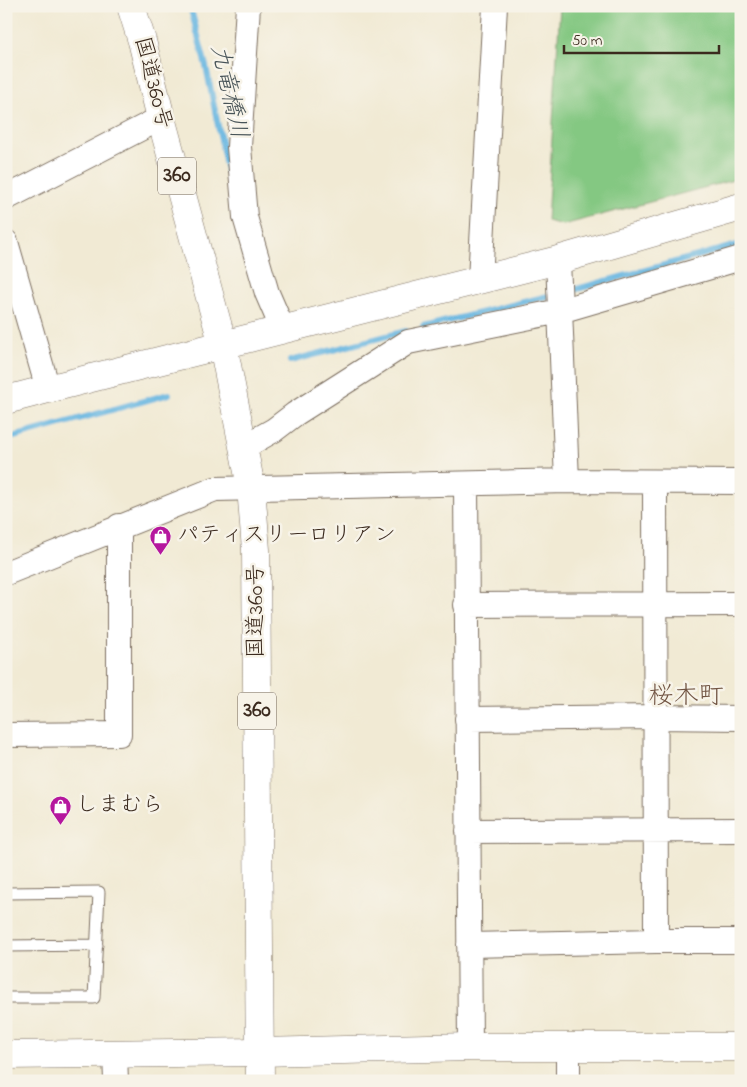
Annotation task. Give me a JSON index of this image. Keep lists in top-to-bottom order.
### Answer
{
  "streets": {
    "main road": ["国道360号", "360"]
  },
  "districts": ["桜木町"],
  "water": ["九竜橋川"],
  "places": {
    "shop": ["パティスリーロリアン", "しまむら"]
  },
  "scale_bar": "50 m"
}
